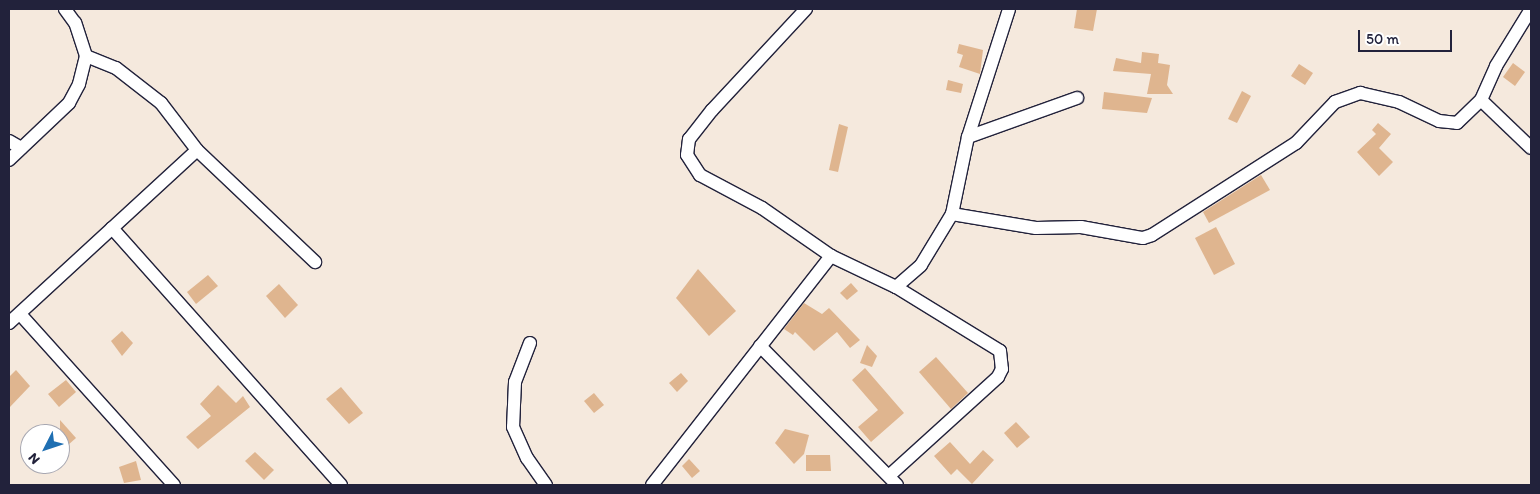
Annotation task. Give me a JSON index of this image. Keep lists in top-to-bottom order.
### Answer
{
  "scale_bar": "50 m",
  "north": "bottom left"
}
